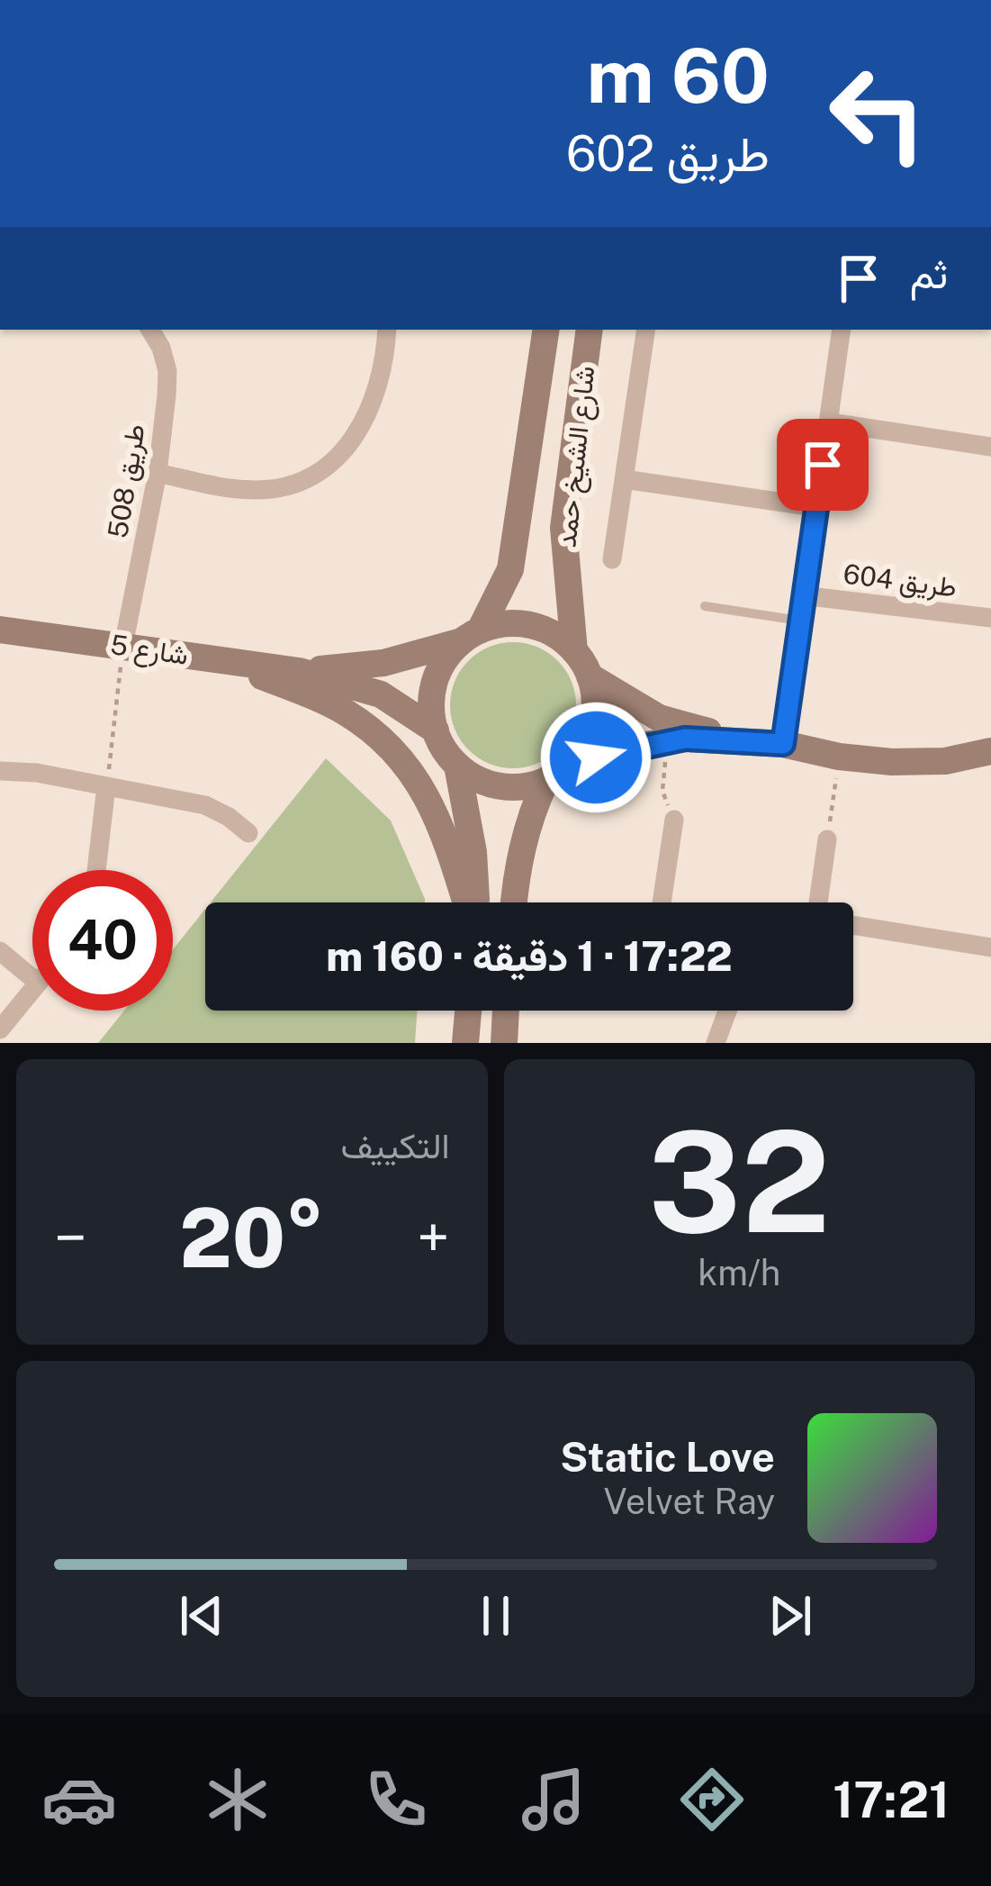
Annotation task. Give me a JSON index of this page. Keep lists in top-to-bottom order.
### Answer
{
  "streets": {
    "main road": ["شارع الشيخ حمد", "شارع 5"],
    "street": ["طريق 508", "طريق 604"]
  },
  "crossings": [
    ["شارع الشيخ حمد", "شارع 5"],
    ["طريق 508", "شارع 5"]
  ],
  "page": {
    "turn": ["60 m", "طريق 602"],
    "then": "ثم",
    "limit": "40",
    "trip": "17:22 · 1 دقيقة · 160 m",
    "tile": [
      ["32", "km/h"],
      "التكييف"
    ],
    "heat": ["−", "20°", "+"],
    "song": ["Static Love", "Velvet Ray"],
    "tabs": "17:21"
  }
}
